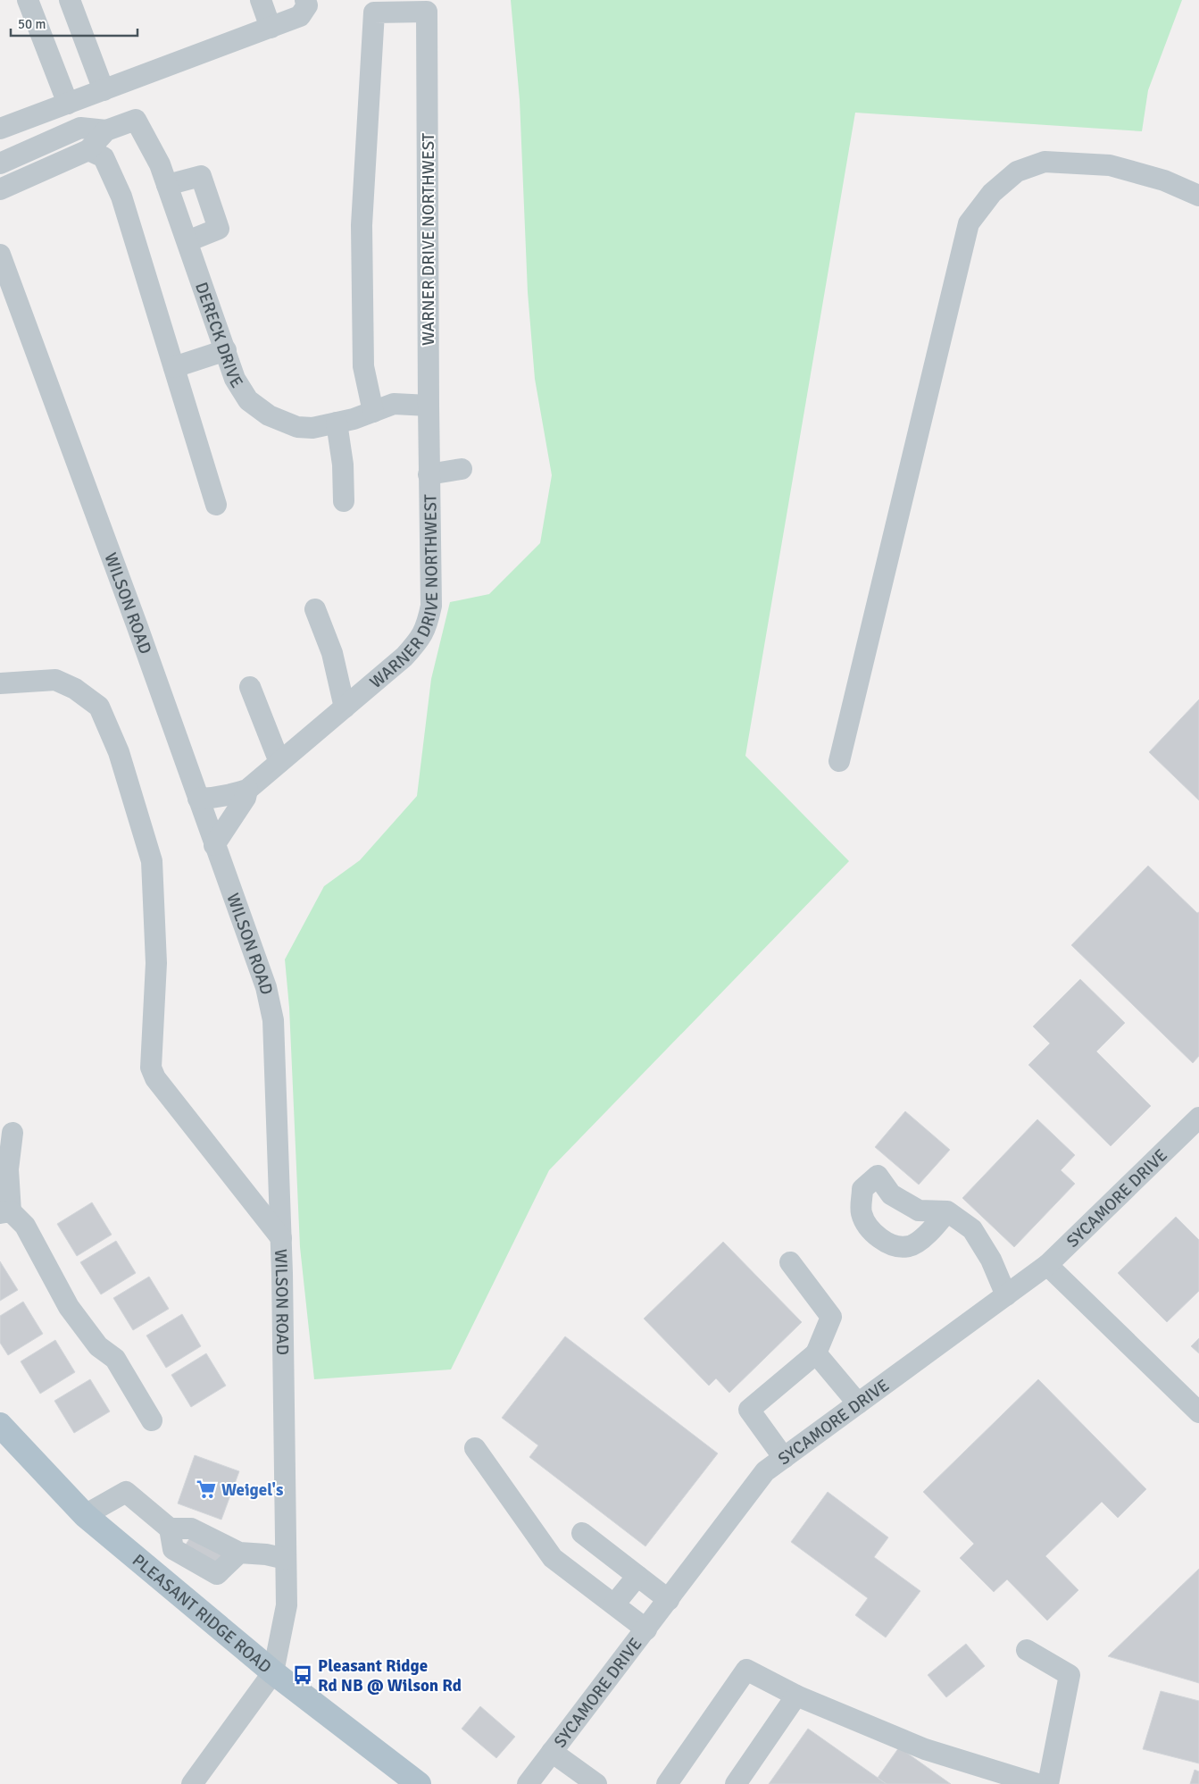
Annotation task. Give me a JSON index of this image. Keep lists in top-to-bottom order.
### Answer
{
  "streets": {
    "main road": ["PLEASANT RIDGE ROAD"],
    "street": [
      "WARNER DRIVE NORTHWEST",
      "DERECK DRIVE",
      "WILSON ROAD",
      "SYCAMORE DRIVE"
    ]
  },
  "crossings": [
    ["WARNER DRIVE NORTHWEST", "DERECK DRIVE"],
    ["WARNER DRIVE NORTHWEST", "WILSON ROAD"],
    ["WILSON ROAD", "PLEASANT RIDGE ROAD"]
  ],
  "places": {
    "supermarket": ["Weigel's"],
    "bus stop": ["Pleasant Ridge Rd NB @ Wilson Rd"]
  },
  "scale_bar": "50 m"
}
